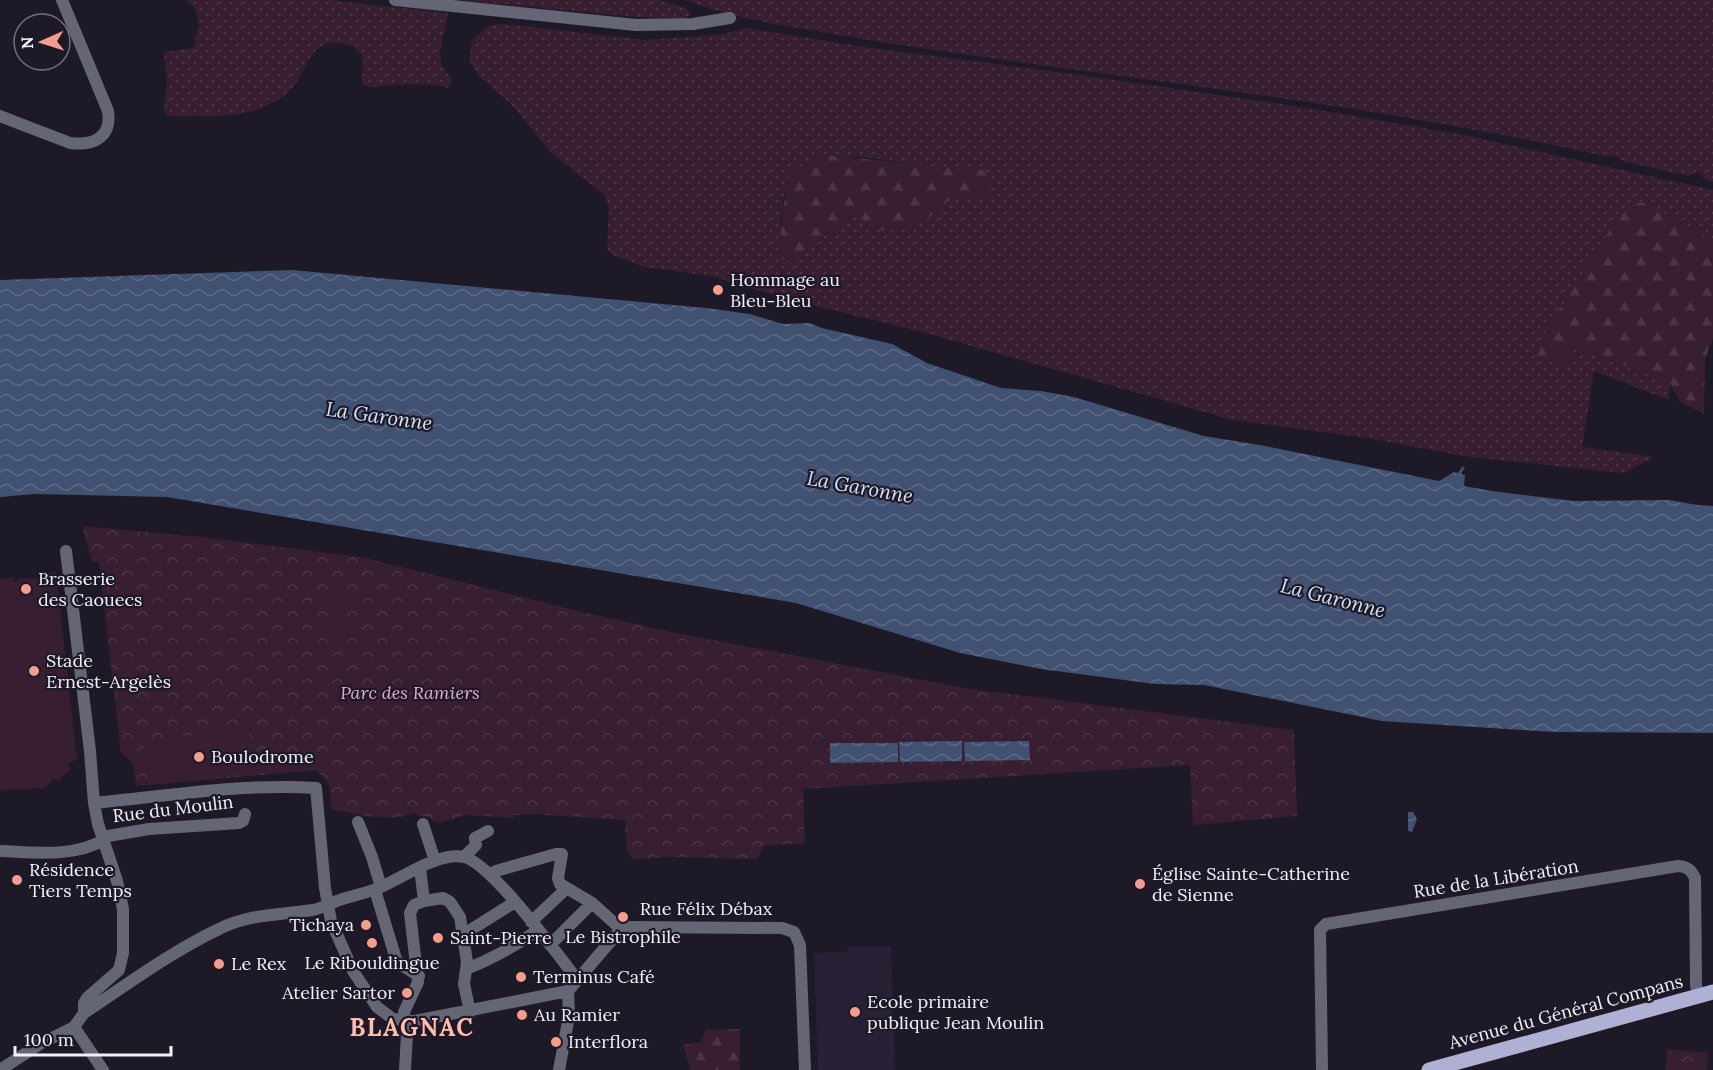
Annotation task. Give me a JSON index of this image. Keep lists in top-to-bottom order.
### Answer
{
  "streets": {
    "main road": ["Avenue du Général Compans"],
    "street": ["Rue du Moulin", "Rue de la Libération", "Rue Félix Débax"]
  },
  "crossings": [
    ["Rue de la Libération", "Avenue du Général Compans"]
  ],
  "districts": ["BLAGNAC"],
  "water": ["La Garonne"],
  "parks": ["Parc des Ramiers"],
  "places": [
    "Hommage au Bleu-Bleu",
    "Brasserie des Caouecs",
    "Stade Ernest-Argelès",
    "Boulodrome",
    "Résidence Tiers Temps",
    "Église Sainte-Catherine de Sienne",
    "Le Bistrophile",
    "Tichaya",
    "Saint-Pierre",
    "Le Ribouldingue",
    "Le Rex",
    "Terminus Café",
    "Atelier Sartor",
    "Ecole primaire publique Jean Moulin",
    "Au Ramier",
    "Interflora"
  ],
  "scale_bar": "100 m",
  "north": "left"
}
